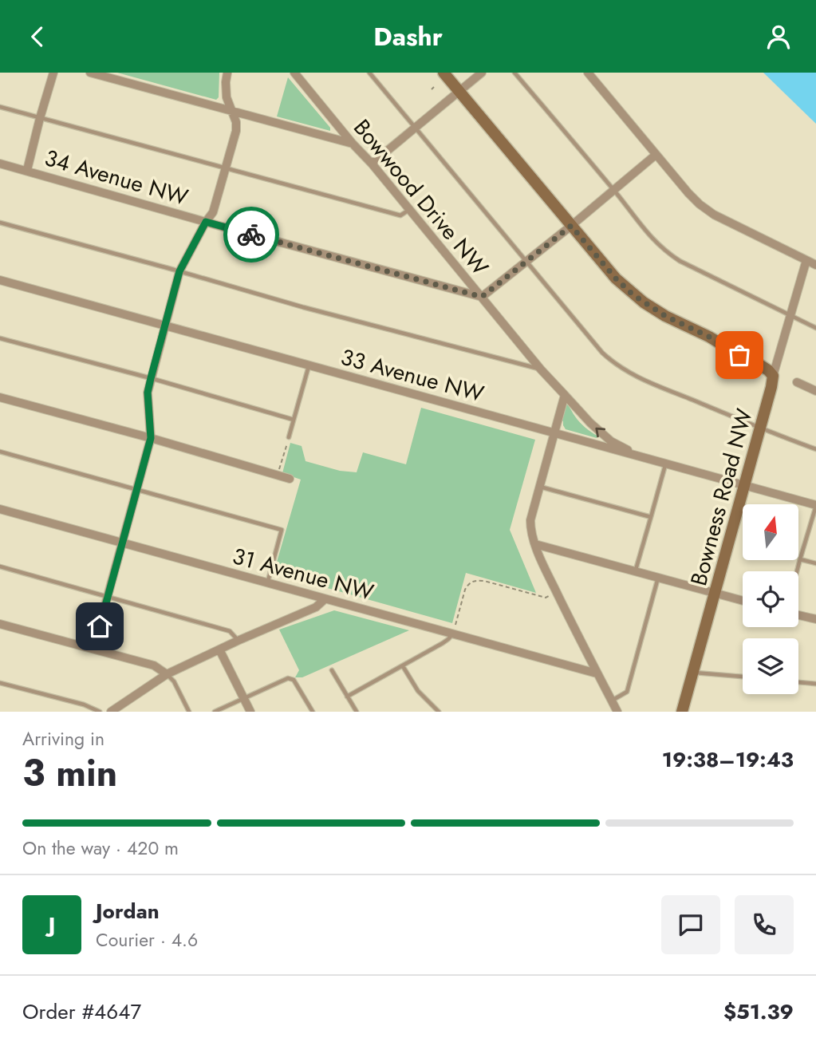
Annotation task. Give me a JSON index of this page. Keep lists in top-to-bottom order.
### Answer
{
  "streets": {
    "street": [
      "34 Avenue NW",
      "Bowwood Drive NW",
      "33 Avenue NW",
      "Bowness Road NW",
      "31 Avenue NW"
    ]
  },
  "crossings": [
    ["34 Avenue NW", "Bowwood Drive NW"],
    ["Bowwood Drive NW", "33 Avenue NW"],
    ["33 Avenue NW", "Bowness Road NW"]
  ],
  "north": "top",
  "page": {
    "header": "Dashr",
    "heading": ["3 min", "Arriving in", "19:38–19:43"],
    "panel": [
      "Jordan",
      "Courier · 4.6",
      "Order #4647",
      "$51.39"
    ],
    "bar": "On the way · 420 m",
    "round": "J"
  }
}
